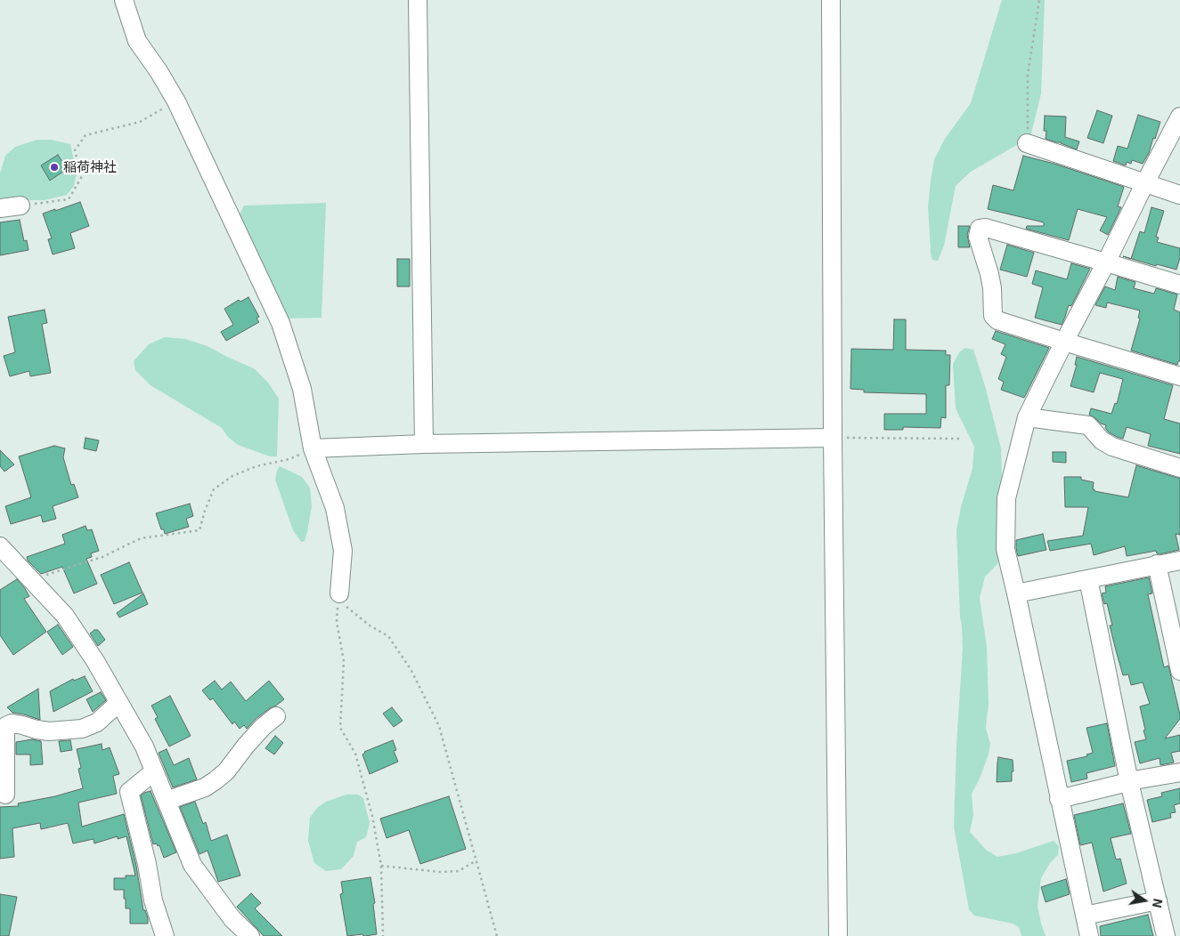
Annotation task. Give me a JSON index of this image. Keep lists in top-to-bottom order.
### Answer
{
  "places": ["稲荷神社"],
  "north": "right"
}
